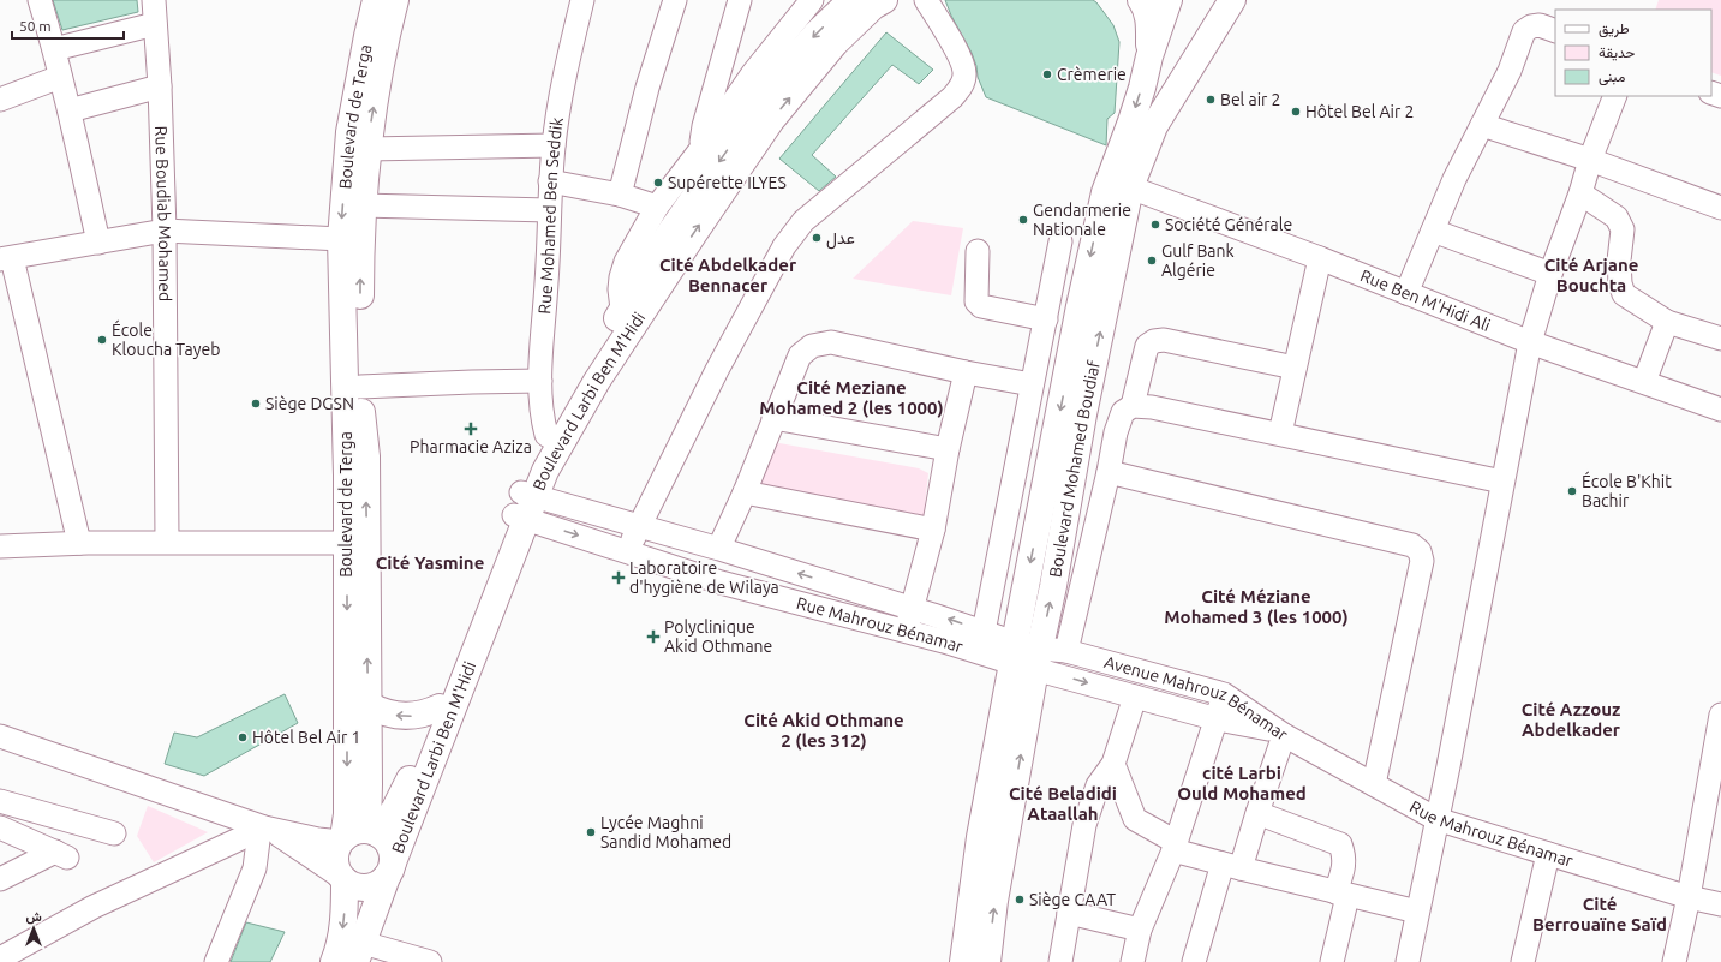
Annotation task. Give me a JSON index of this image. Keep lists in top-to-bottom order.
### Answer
{
  "streets": {
    "main road": ["Boulevard de Terga", "Boulevard Larbi Ben M'Hidi", "Boulevard Mohamed Boudiaf"],
    "street": [
      "Rue Boudiab Mohamed",
      "Rue Mohamed Ben Seddik",
      "Rue Ben M'Hidi Ali",
      "Rue Mahrouz Bénamar",
      "Avenue Mahrouz Bénamar"
    ]
  },
  "crossings": [
    ["Boulevard de Terga", "Boulevard Larbi Ben M'Hidi"],
    ["Rue Mohamed Ben Seddik", "Boulevard Larbi Ben M'Hidi"],
    ["Rue Ben M'Hidi Ali", "Boulevard Mohamed Boudiaf"],
    ["Boulevard Larbi Ben M'Hidi", "Rue Mahrouz Bénamar"],
    ["Boulevard Mohamed Boudiaf", "Rue Mahrouz Bénamar"],
    ["Boulevard Mohamed Boudiaf", "Avenue Mahrouz Bénamar"],
    ["Rue Mahrouz Bénamar", "Avenue Mahrouz Bénamar"]
  ],
  "districts": [
    "Cité Abdelkader Bennacer",
    "Cité Arjane Bouchta",
    "Cité Meziane Mohamed 2 (les 1000)",
    "Cité Yasmine",
    "Cité Méziane Mohamed 3 (les 1000)",
    "Cité Azzouz Abdelkader",
    "Cité Akid Othmane 2 (les 312)",
    "cité Larbi Ould Mohamed",
    "Cité Beladidi Ataallah",
    "Cité Berrouaïne Saïd"
  ],
  "places": {
    "other": [
      "Crèmerie",
      "Bel air 2",
      "Hôtel Bel Air 2",
      "Supérette ILYES",
      "Gendarmerie Nationale",
      "Société Générale",
      "عدل",
      "Gulf Bank Algérie",
      "École Kloucha Tayeb",
      "Siège DGSN",
      "École B'Khit Bachir",
      "Hôtel Bel Air 1",
      "Lycée Maghni Sandid Mohamed",
      "Siège CAAT"
    ],
    "health": ["Pharmacie Aziza", "Laboratoire d'hygiène de Wilaya", "Polyclinique Akid Othmane"]
  },
  "legend": ["طريق", "حديقة", "مبنى"],
  "scale_bar": "50 m",
  "north": "top"
}
